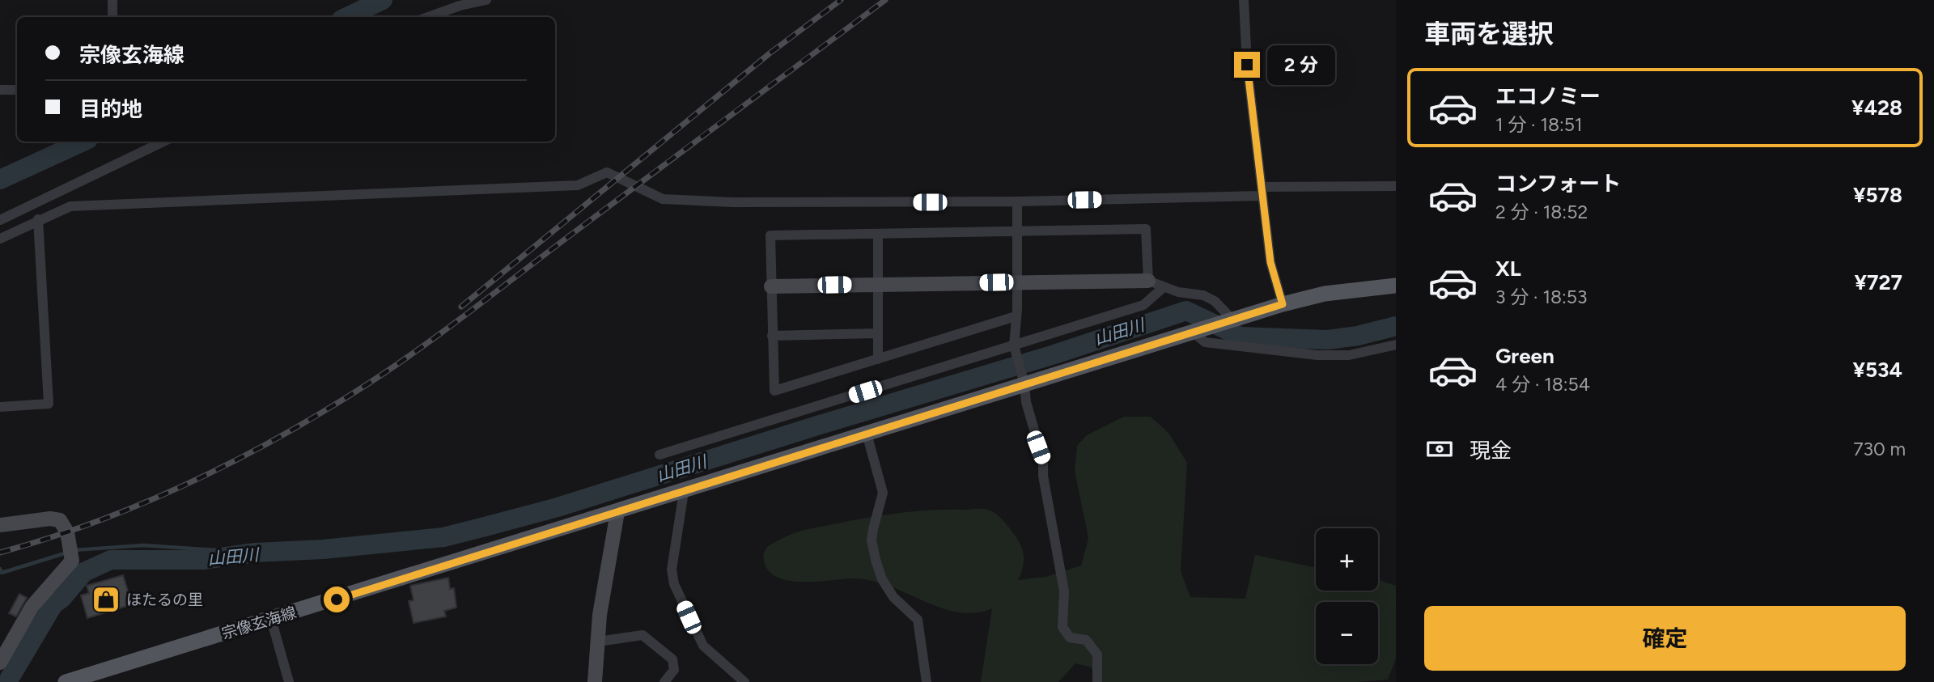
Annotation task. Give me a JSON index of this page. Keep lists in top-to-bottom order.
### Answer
{
  "streets": {
    "main road": ["宗像玄海線"]
  },
  "water": ["山田川"],
  "places": {
    "shop": ["ほたるの里"]
  },
  "page": {
    "heading": "車両を選択",
    "banner": ["宗像玄海線", "目的地"],
    "bubble": "2 分",
    "list": [
      {
        "name": "エコノミー",
        "note": "1 分 · 18:51",
        "value": "¥428"
      },
      {
        "name": "コンフォート",
        "note": "2 分 · 18:52",
        "value": "¥578"
      },
      {
        "name": "XL",
        "note": "3 分 · 18:53",
        "value": "¥727"
      },
      {
        "name": "Green",
        "note": "4 分 · 18:54",
        "value": "¥534"
      }
    ],
    "pay": ["現金", "730 m"],
    "map_buttons": ["+", "−"],
    "buttons": "確定"
  }
}
